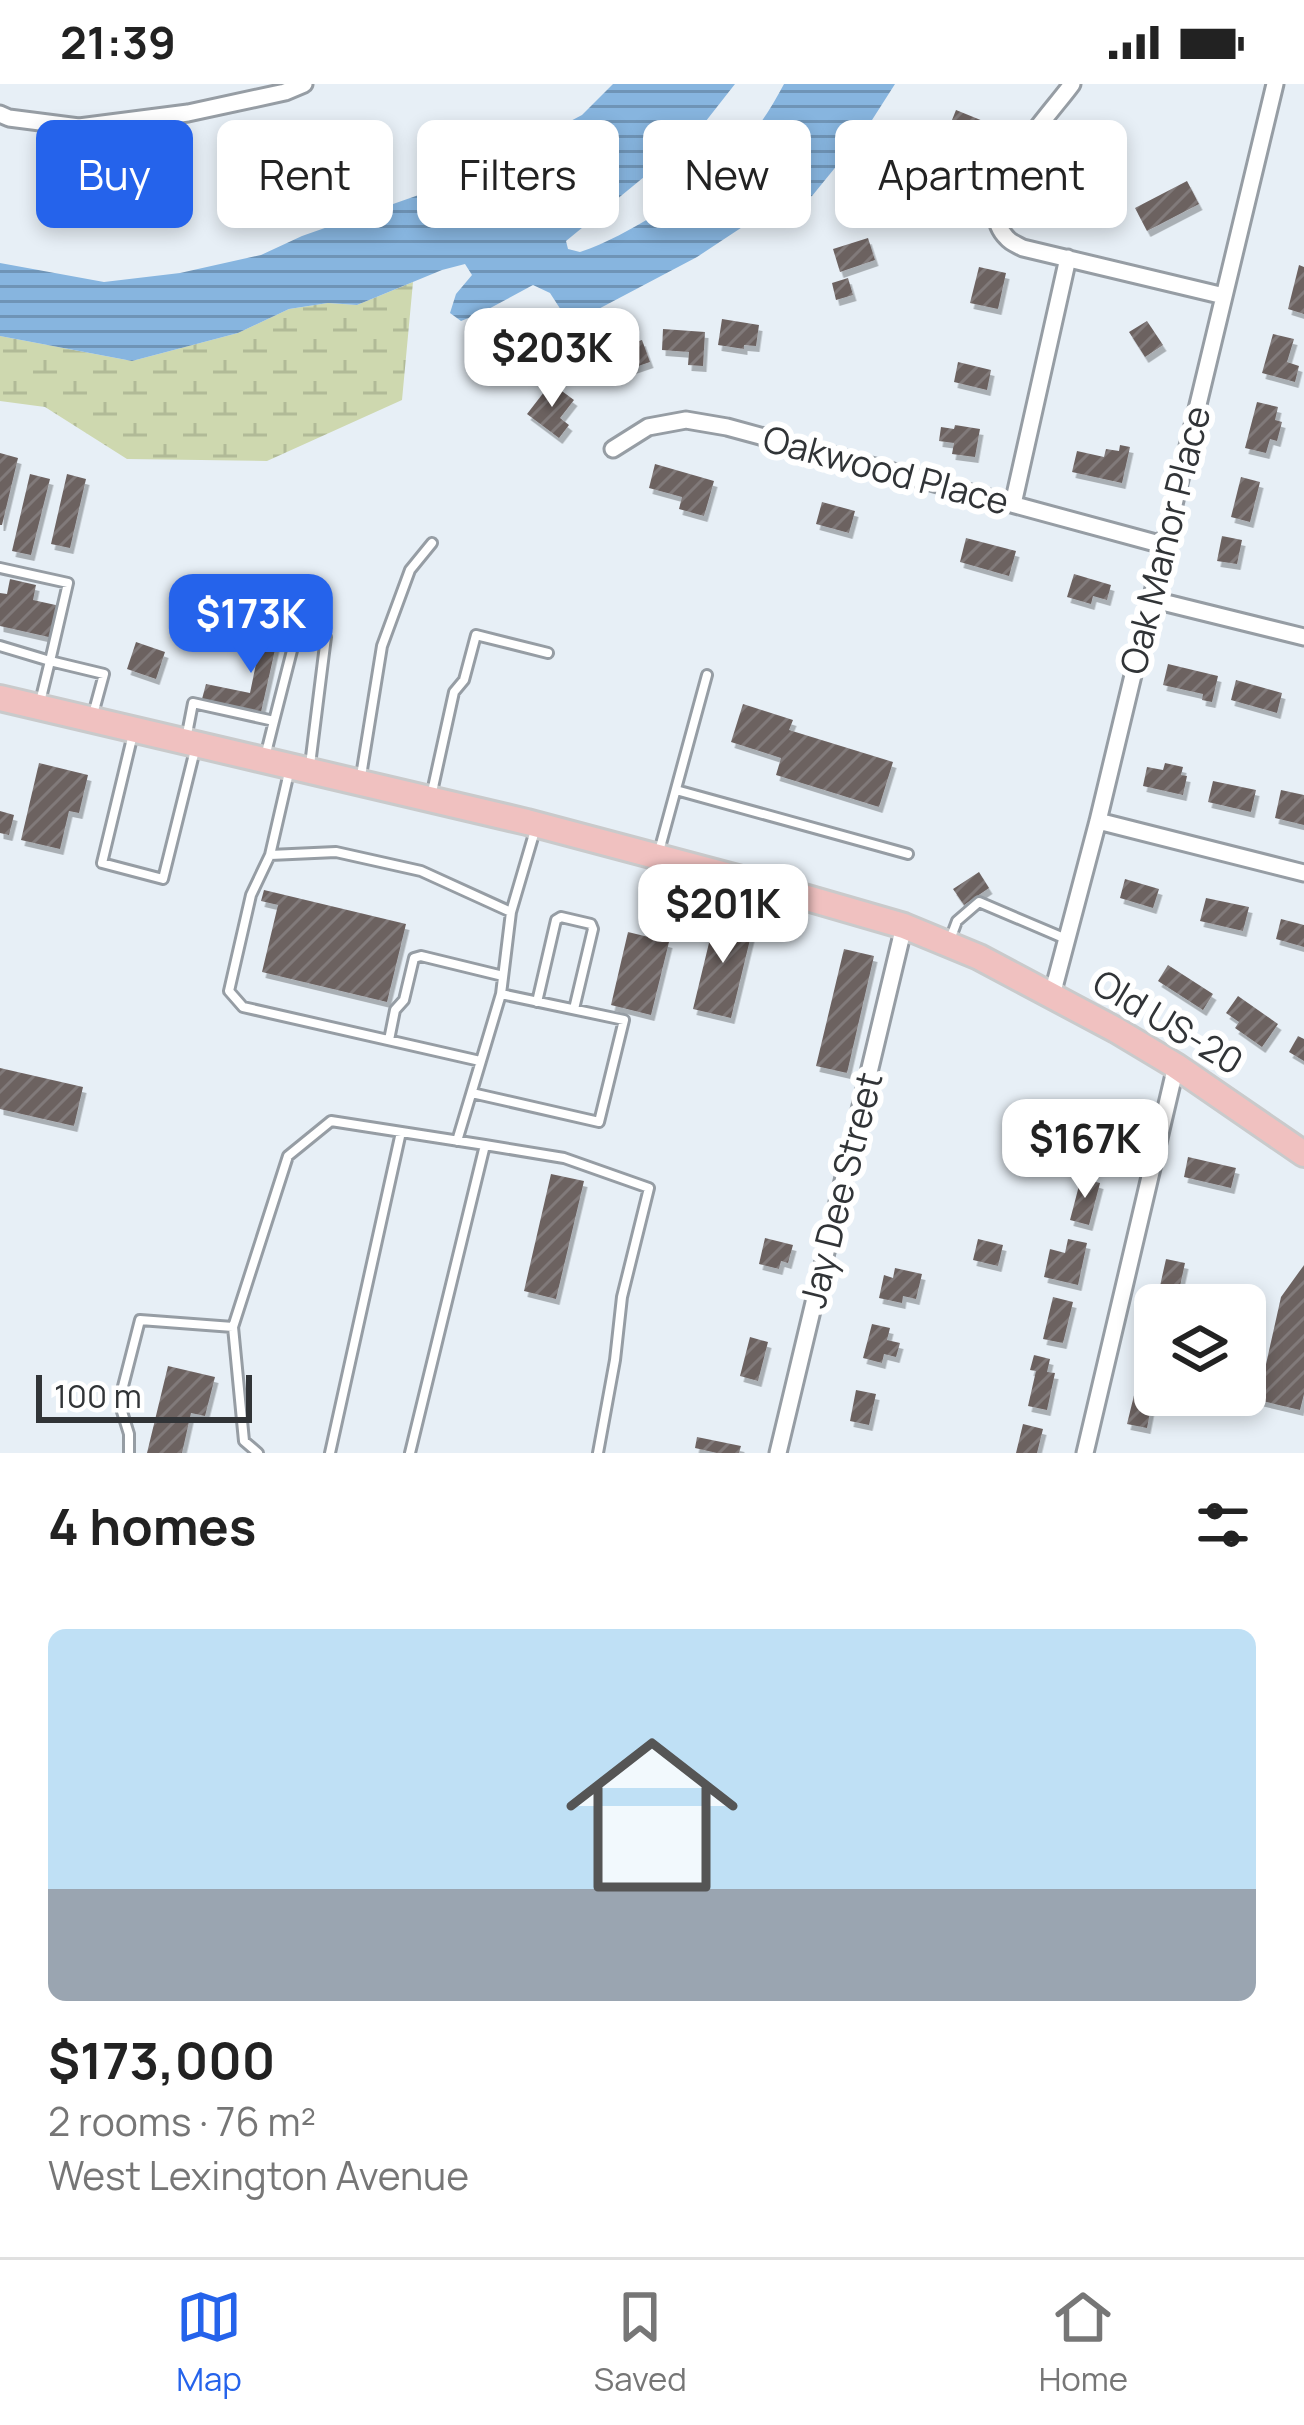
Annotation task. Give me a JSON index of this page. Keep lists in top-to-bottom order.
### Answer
{
  "streets": {
    "main road": ["Old US-20"],
    "street": ["Oakwood Place", "Oak Manor Place", "Jay Dee Street"]
  },
  "crossings": [
    ["Oakwood Place", "Oak Manor Place"],
    ["Oak Manor Place", "Old US-20"],
    ["Old US-20", "Jay Dee Street"]
  ],
  "scale_bar": "100 m",
  "page": {
    "status": "21:39",
    "chip": [
      "Buy",
      "Rent",
      "Filters",
      "New",
      "Apartment"
    ],
    "price": [
      "$203K",
      "$173K",
      "$201K",
      "$167K"
    ],
    "scale": "100 m",
    "heading": "4 homes",
    "list": [
      {
        "name": "$173,000",
        "note": "2 rooms · 76 m² · West Lexington Avenue"
      }
    ],
    "tabs": ["Map", "Saved", "Home"]
  }
}
